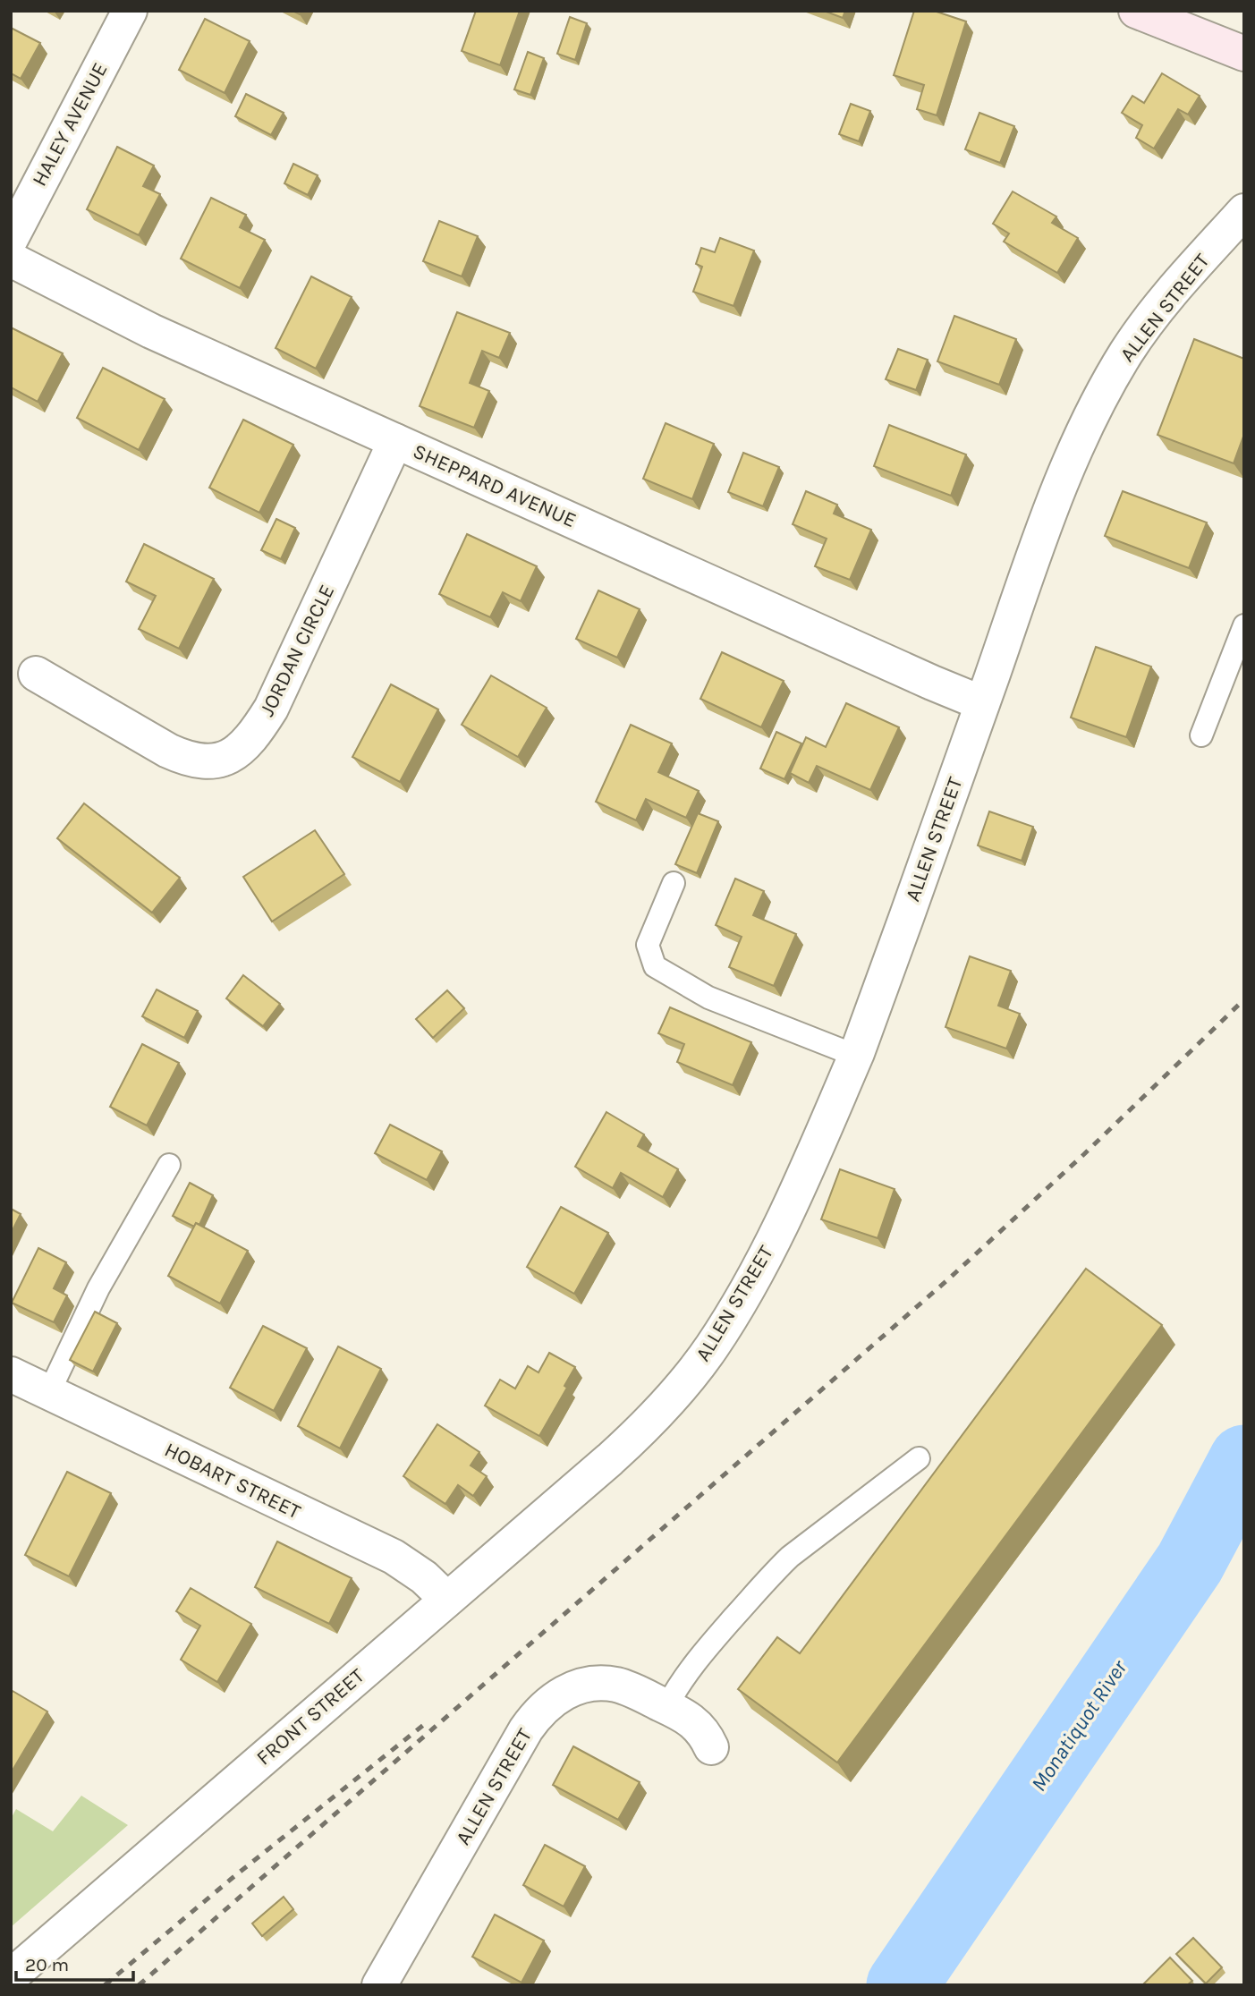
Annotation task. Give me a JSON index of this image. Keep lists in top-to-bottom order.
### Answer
{
  "streets": {
    "street": [
      "HALEY AVENUE",
      "ALLEN STREET",
      "SHEPPARD AVENUE",
      "JORDAN CIRCLE",
      "HOBART STREET",
      "FRONT STREET"
    ]
  },
  "crossings": [
    ["ALLEN STREET", "SHEPPARD AVENUE"],
    ["ALLEN STREET", "FRONT STREET"],
    ["SHEPPARD AVENUE", "JORDAN CIRCLE"],
    ["HOBART STREET", "FRONT STREET"]
  ],
  "water": ["Monatiquot River"],
  "scale_bar": "20 m"
}
